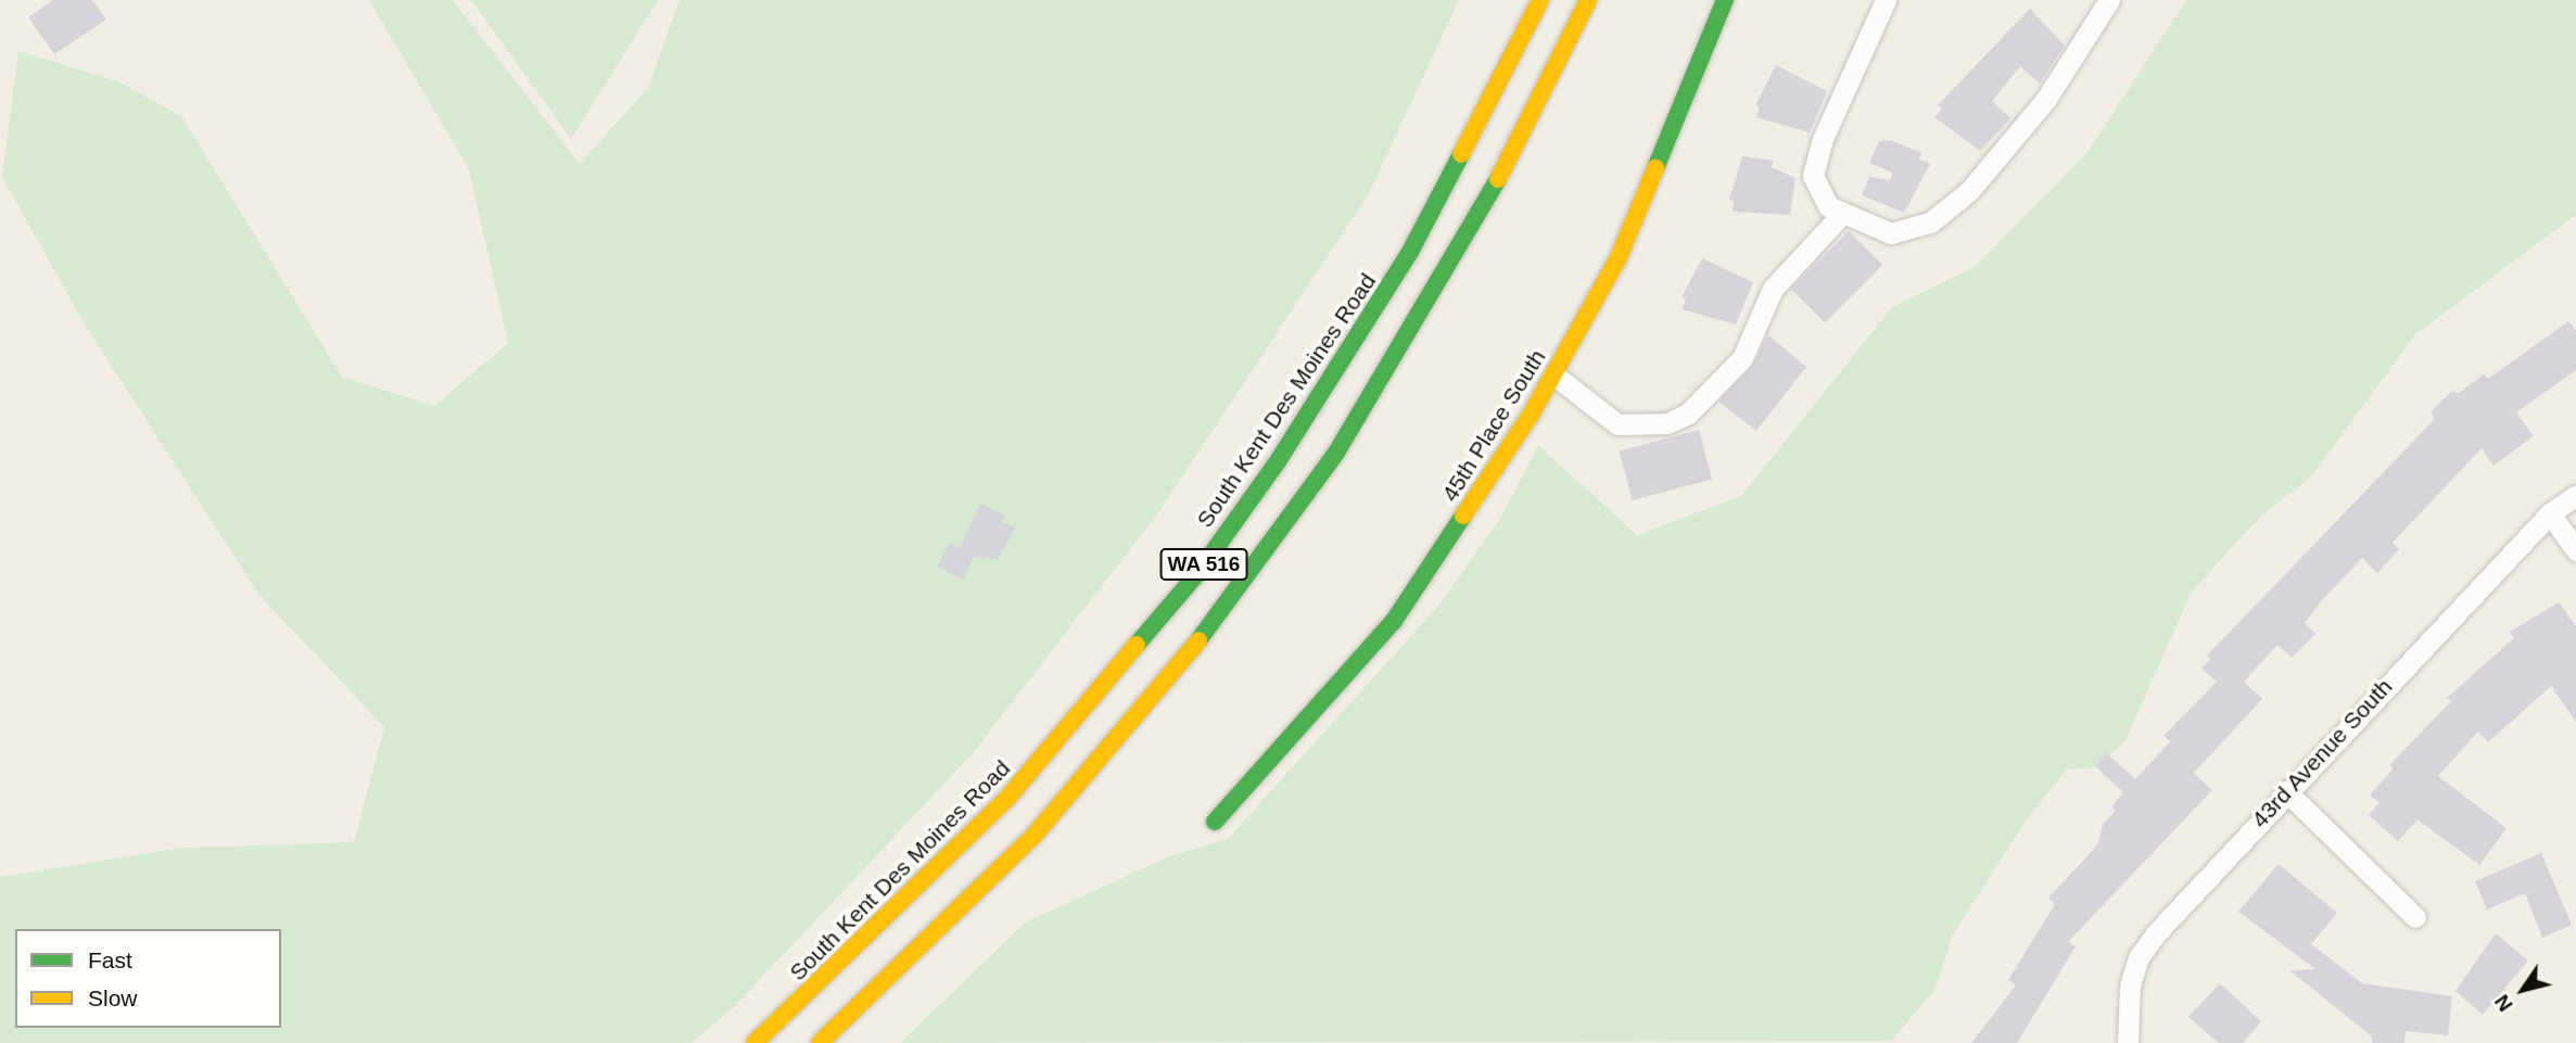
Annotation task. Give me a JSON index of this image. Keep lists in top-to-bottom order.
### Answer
{
  "streets": {
    "main road": ["South Kent Des Moines Road", "45th Place South", "WA 516"],
    "street": ["43rd Avenue South"]
  },
  "legend": ["Fast", "Slow"],
  "north": "bottom left"
}
